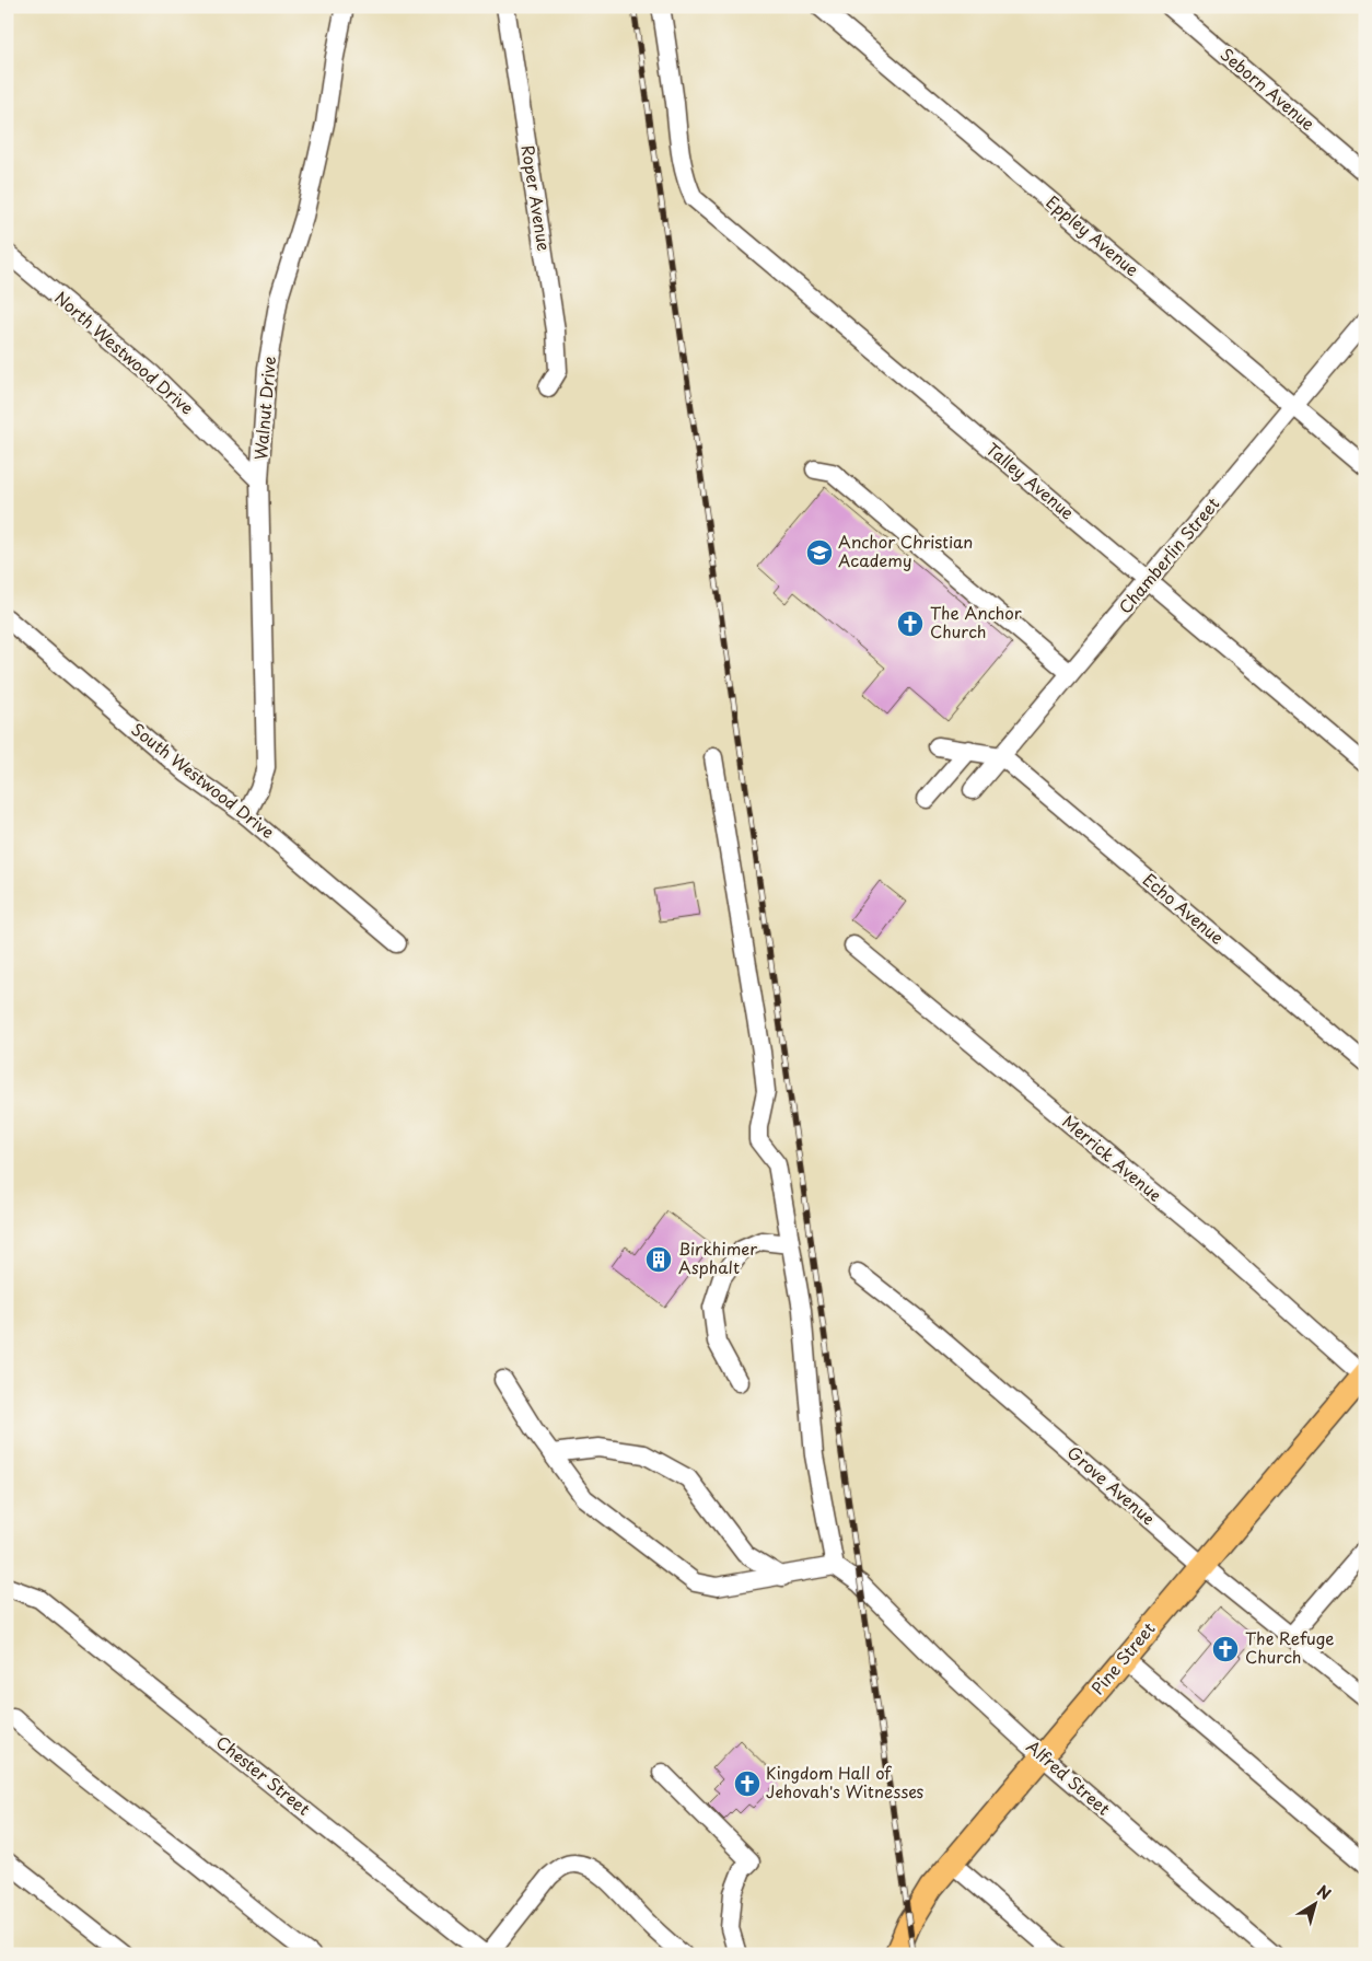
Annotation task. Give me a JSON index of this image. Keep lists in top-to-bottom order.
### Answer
{
  "streets": {
    "main road": ["Pine Street"],
    "street": [
      "Seborn Avenue",
      "Roper Avenue",
      "Eppley Avenue",
      "North Westwood Drive",
      "Walnut Drive",
      "Talley Avenue",
      "Chamberlin Street",
      "South Westwood Drive",
      "Echo Avenue",
      "Merrick Avenue",
      "Grove Avenue",
      "Chester Street",
      "Alfred Street"
    ]
  },
  "crossings": [
    ["Eppley Avenue", "Chamberlin Street"],
    ["North Westwood Drive", "Walnut Drive"],
    ["Walnut Drive", "South Westwood Drive"],
    ["Talley Avenue", "Chamberlin Street"],
    ["Chamberlin Street", "Echo Avenue"],
    ["Merrick Avenue", "Pine Street"],
    ["Grove Avenue", "Pine Street"],
    ["Pine Street", "Alfred Street"]
  ],
  "places": {
    "school or university": ["Anchor Christian Academy"],
    "church": ["The Anchor Church", "The Refuge Church", "Kingdom Hall of Jehovah's Witnesses"],
    "building": ["Birkhimer Asphalt"]
  },
  "north": "top right"
}
